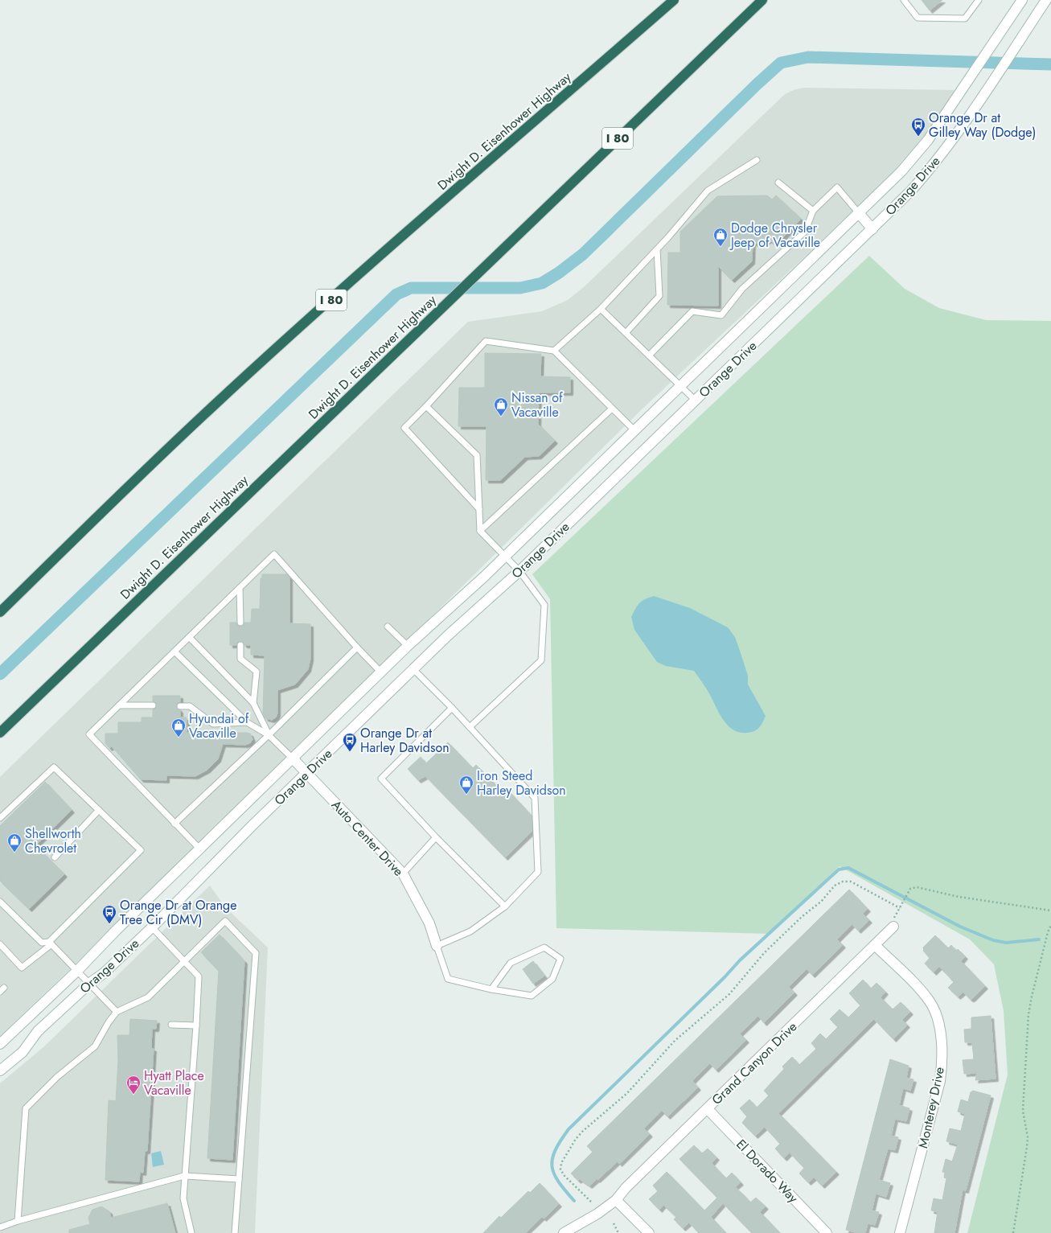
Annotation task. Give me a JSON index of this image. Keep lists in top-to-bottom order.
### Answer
{
  "streets": {
    "highway": ["Dwight D. Eisenhower Highway", "I 80"],
    "street": [
      "Orange Drive",
      "Auto Center Drive",
      "Grand Canyon Drive",
      "Monterey Drive",
      "El Dorado Way"
    ]
  },
  "crossings": [
    ["Orange Drive", "Auto Center Drive"],
    ["Grand Canyon Drive", "Monterey Drive"],
    ["Grand Canyon Drive", "El Dorado Way"]
  ],
  "places": {
    "bus stop": ["Orange Dr at Gilley Way (Dodge)", "Orange Dr at Harley Davidson", "Orange Dr at Orange Tree Cir (DMV)"],
    "shop": [
      "Dodge Chrysler Jeep of Vacaville",
      "Nissan of Vacaville",
      "Hyundai of Vacaville",
      "Iron Steed Harley Davidson",
      "Shellworth Chevrolet"
    ],
    "hotel": ["Hyatt Place Vacaville"]
  }
}
